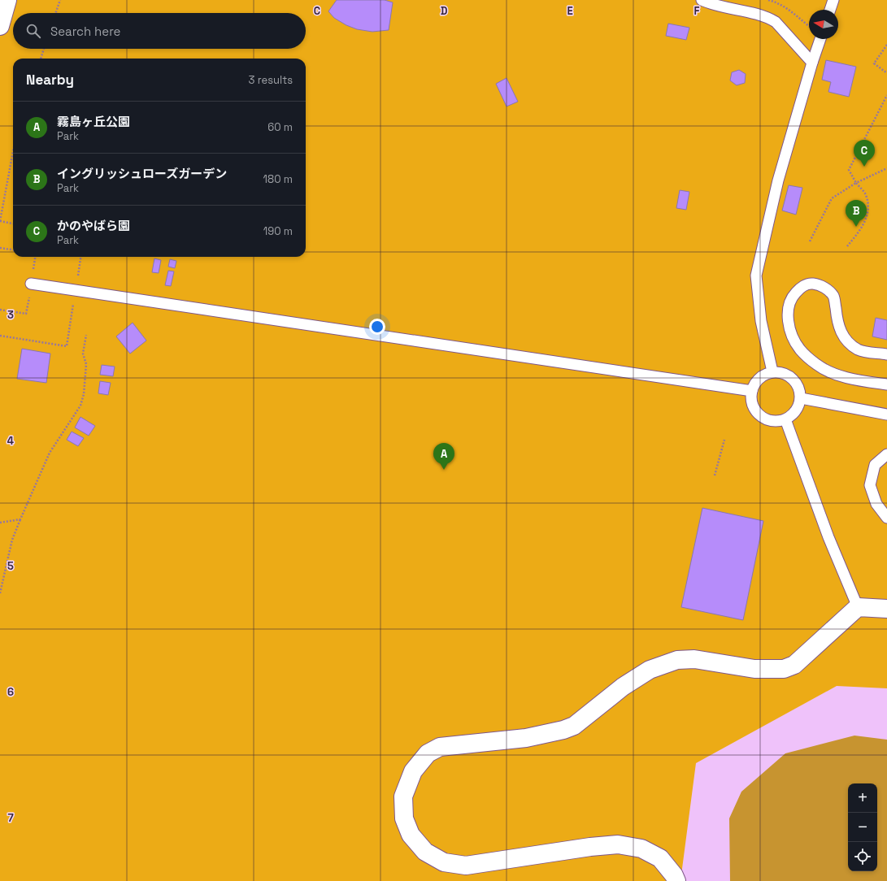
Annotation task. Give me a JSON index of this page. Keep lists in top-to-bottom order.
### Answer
{
  "north": "left",
  "page": {
    "search": "Search here",
    "heading": ["Nearby", "3 results"],
    "list": [
      {
        "mark": "A",
        "name": "霧島ヶ丘公園",
        "note": "Park",
        "value": "60 m"
      },
      {
        "mark": "B",
        "name": "イングリッシュローズガーデン",
        "note": "Park",
        "value": "180 m"
      },
      {
        "mark": "C",
        "name": "かのやばら園",
        "note": "Park",
        "value": "190 m"
      }
    ],
    "pins": ["C", "B", "A"],
    "map_buttons": ["+", "−"]
  },
  "grid": {
    "columns": [
      "C",
      "D",
      "E",
      "F"
    ],
    "rows": [
      "3",
      "4",
      "5",
      "6",
      "7"
    ]
  }
}
